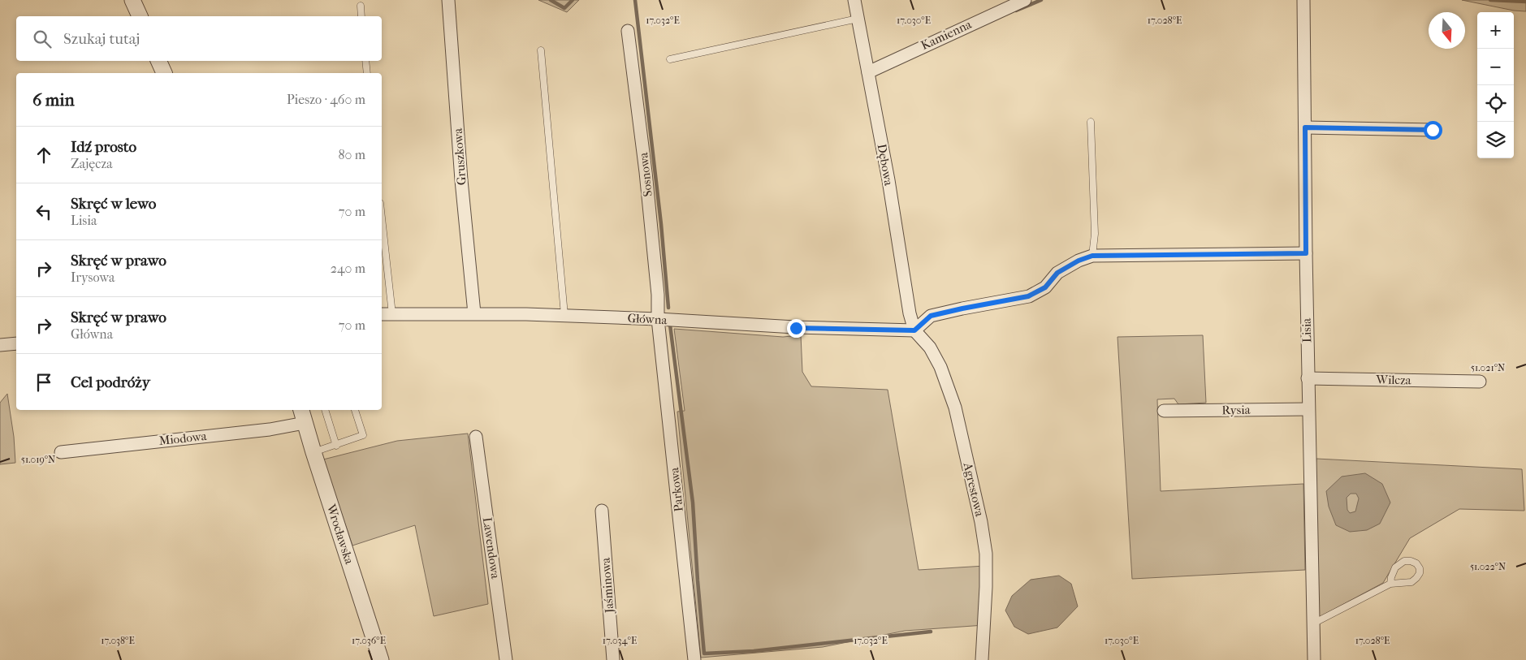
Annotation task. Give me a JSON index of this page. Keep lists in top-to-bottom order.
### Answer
{
  "streets": {
    "street": [
      "Kamienna",
      "Gruszkowa",
      "Dębowa",
      "Sosnowa",
      "Główna",
      "Lisia",
      "Wilcza",
      "Rysia",
      "Miodowa",
      "Parkowa",
      "Agrestowa",
      "Wrocławska",
      "Lawendowa",
      "Jaśminowa"
    ]
  },
  "crossings": [
    ["Kamienna", "Dębowa"],
    ["Gruszkowa", "Główna"],
    ["Dębowa", "Główna"],
    ["Dębowa", "Agrestowa"],
    ["Sosnowa", "Główna"],
    ["Sosnowa", "Parkowa"],
    ["Główna", "Parkowa"],
    ["Główna", "Agrestowa"],
    ["Lisia", "Wilcza"],
    ["Lisia", "Rysia"],
    ["Miodowa", "Wrocławska"]
  ],
  "north": "bottom",
  "page": {
    "map_buttons": ["+", "−"],
    "search": "Szukaj tutaj",
    "heading": ["6 min", "Pieszo · 460 m"],
    "list": [
      ["Idź prosto", "Zajęcza", "80 m"],
      ["Skręć w lewo", "Lisia", "70 m"],
      ["Skręć w prawo", "Irysowa", "240 m"],
      ["Skręć w prawo", "Główna", "70 m"],
      "Cel podróży"
    ]
  },
  "coordinates": [
    "17.032°E",
    "17.030°E",
    "17.028°E",
    "51.021°N",
    "51.019°N",
    "51.022°N",
    "17.038°E",
    "17.036°E",
    "17.034°E"
  ]
}
